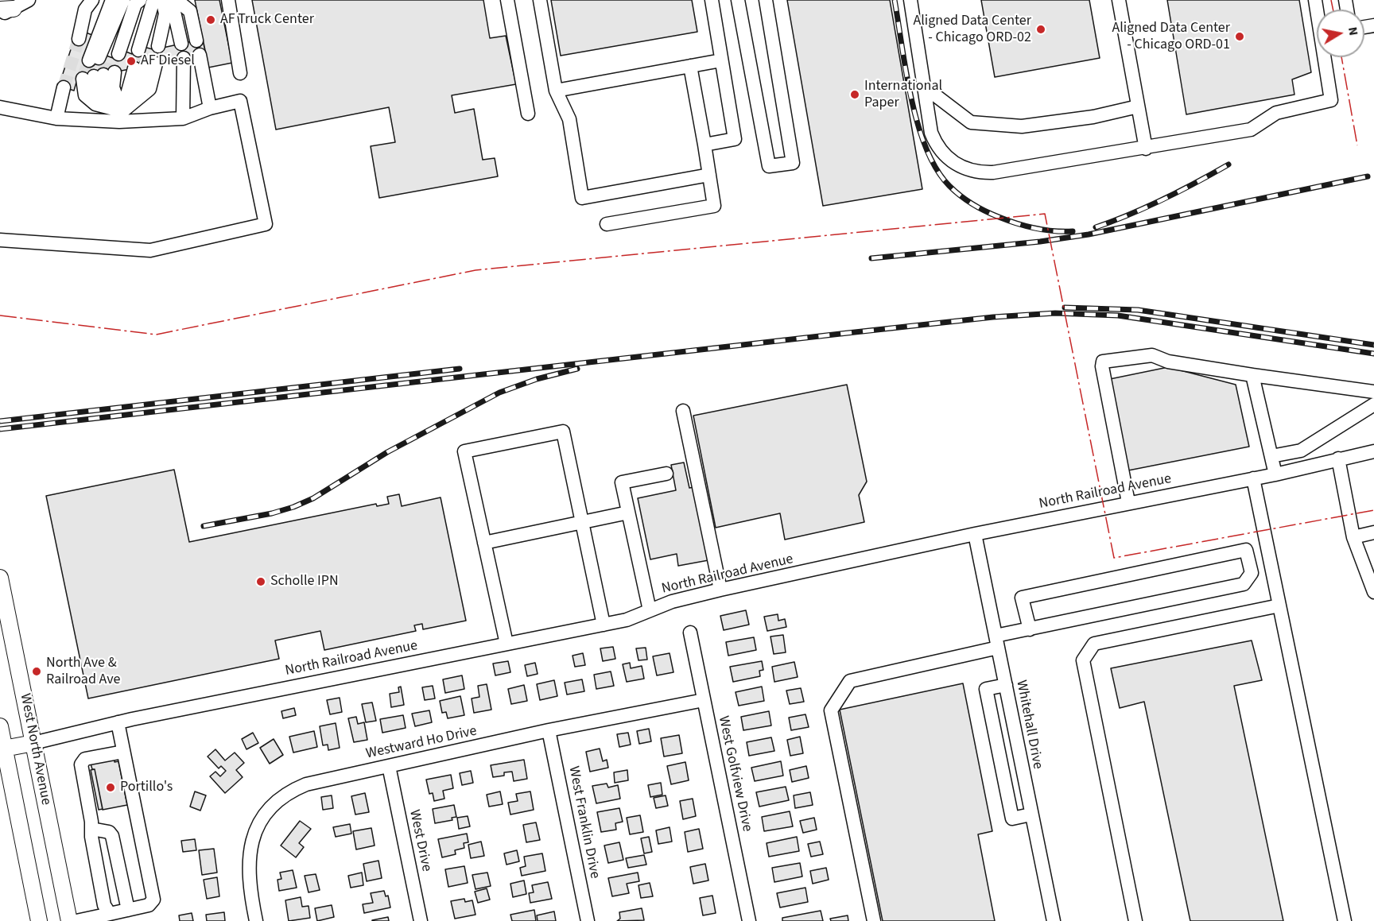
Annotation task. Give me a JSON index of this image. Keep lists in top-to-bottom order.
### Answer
{
  "streets": {
    "main road": ["West North Avenue"],
    "street": [
      "North Railroad Avenue",
      "Whitehall Drive",
      "Westward Ho Drive",
      "West Golfview Drive",
      "West Franklin Drive",
      "West Drive"
    ]
  },
  "crossings": [
    ["North Railroad Avenue", "Whitehall Drive"],
    ["North Railroad Avenue", "West North Avenue"],
    ["Westward Ho Drive", "West Golfview Drive"],
    ["Westward Ho Drive", "West Franklin Drive"],
    ["Westward Ho Drive", "West Drive"]
  ],
  "places": [
    "AF Truck Center",
    "Aligned Data Center - Chicago ORD-02",
    "Aligned Data Center - Chicago ORD-01",
    "AF Diesel",
    "International Paper",
    "Scholle IPN",
    "North Ave & Railroad Ave",
    "Portillo's"
  ],
  "north": "right"
}
